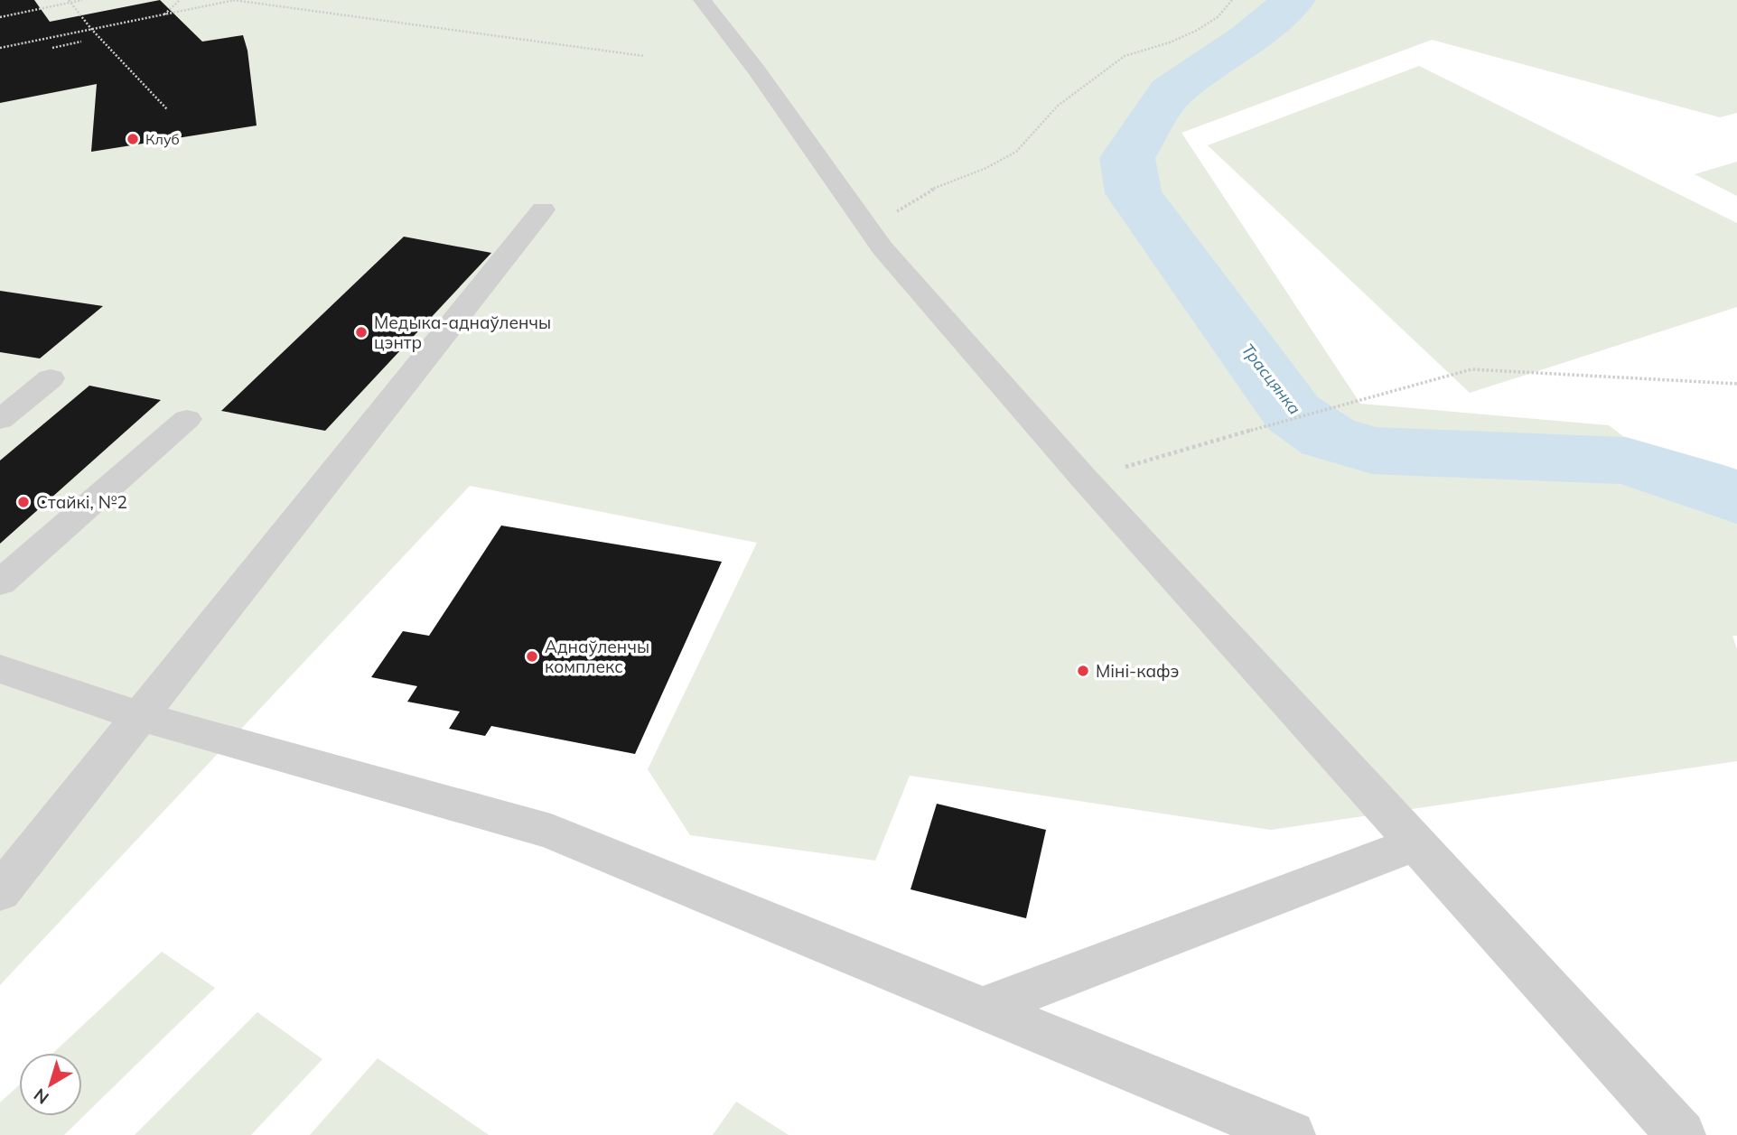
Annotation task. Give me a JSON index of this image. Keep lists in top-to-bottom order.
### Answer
{
  "water": ["Трасцянка"],
  "places": [
    "Клуб",
    "Медыка-аднаўленчы цэнтр",
    "Стайкі, №2",
    "Аднаўленчы комплекс",
    "Міні-кафэ"
  ],
  "north": "bottom left"
}
